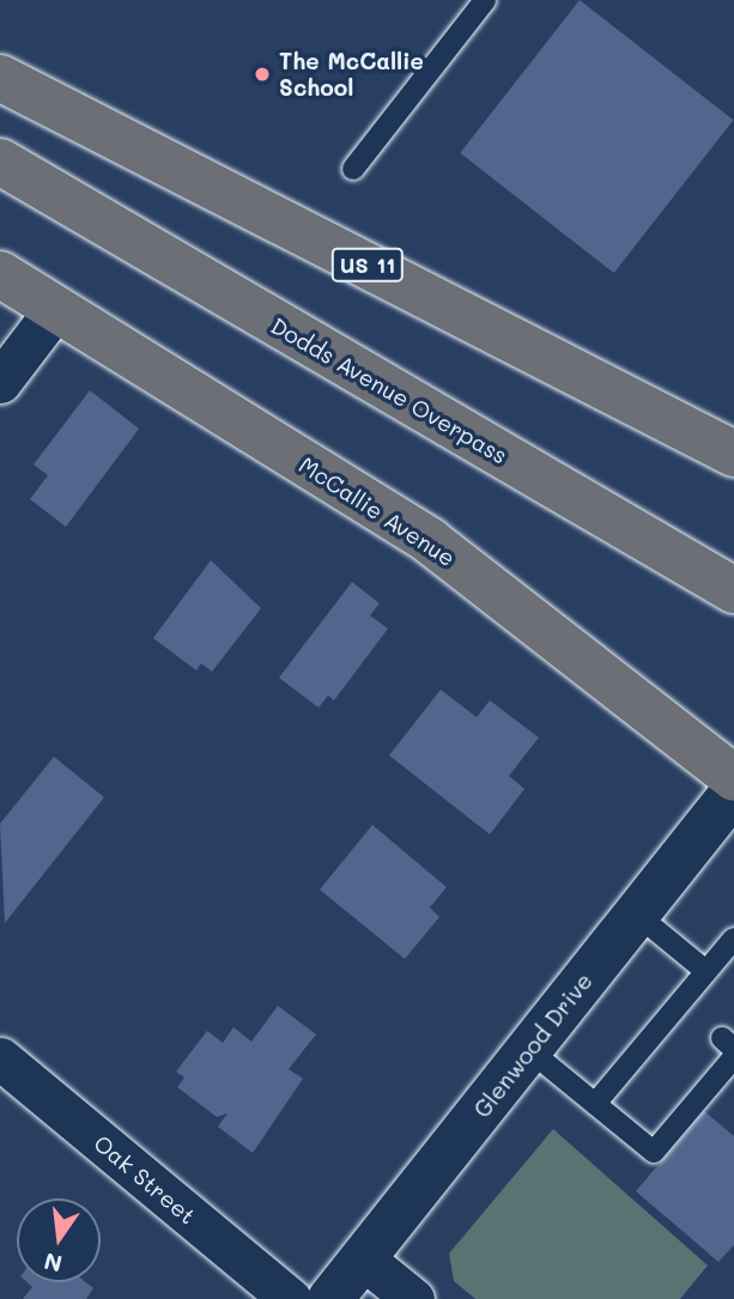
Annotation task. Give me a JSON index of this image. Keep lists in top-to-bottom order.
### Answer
{
  "streets": {
    "main road": ["US 11", "Dodds Avenue Overpass", "McCallie Avenue"],
    "street": ["Glenwood Drive", "Oak Street"]
  },
  "places": ["The McCallie School"],
  "north": "bottom"
}
